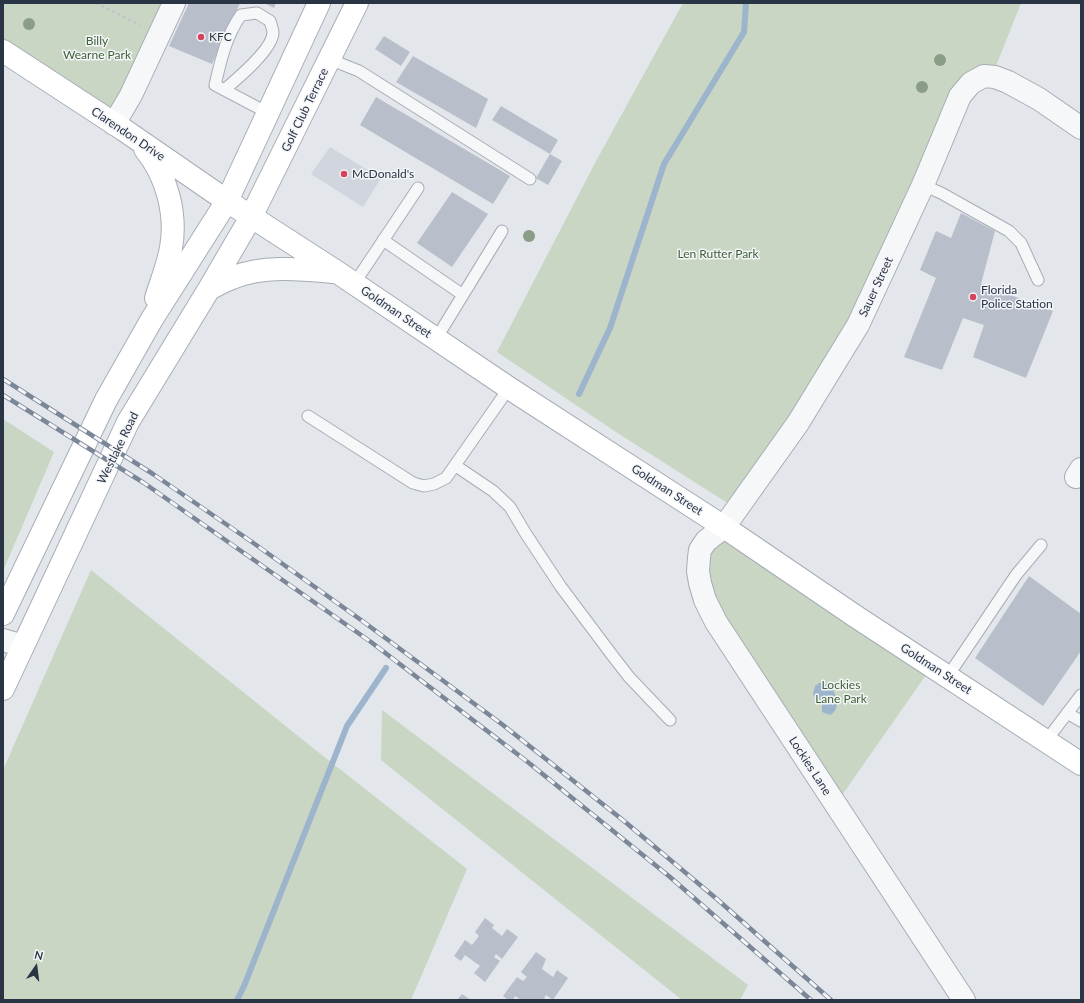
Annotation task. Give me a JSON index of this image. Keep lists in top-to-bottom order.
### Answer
{
  "streets": {
    "main road": [
      "Golf Club Terrace",
      "Clarendon Drive",
      "Goldman Street",
      "Westlake Road"
    ],
    "street": ["Sauer Street", "Lockies Lane"]
  },
  "crossings": [
    ["Golf Club Terrace", "Clarendon Drive"],
    ["Golf Club Terrace", "Goldman Street"],
    ["Golf Club Terrace", "Westlake Road"],
    ["Clarendon Drive", "Goldman Street"],
    ["Clarendon Drive", "Westlake Road"],
    ["Sauer Street", "Goldman Street"],
    ["Sauer Street", "Lockies Lane"],
    ["Goldman Street", "Westlake Road"],
    ["Goldman Street", "Lockies Lane"]
  ],
  "parks": ["Billy Wearne Park", "Len Rutter Park", "Lockies Lane Park"],
  "places": ["KFC", "McDonald's", "Florida Police Station"],
  "north": "top"
}
